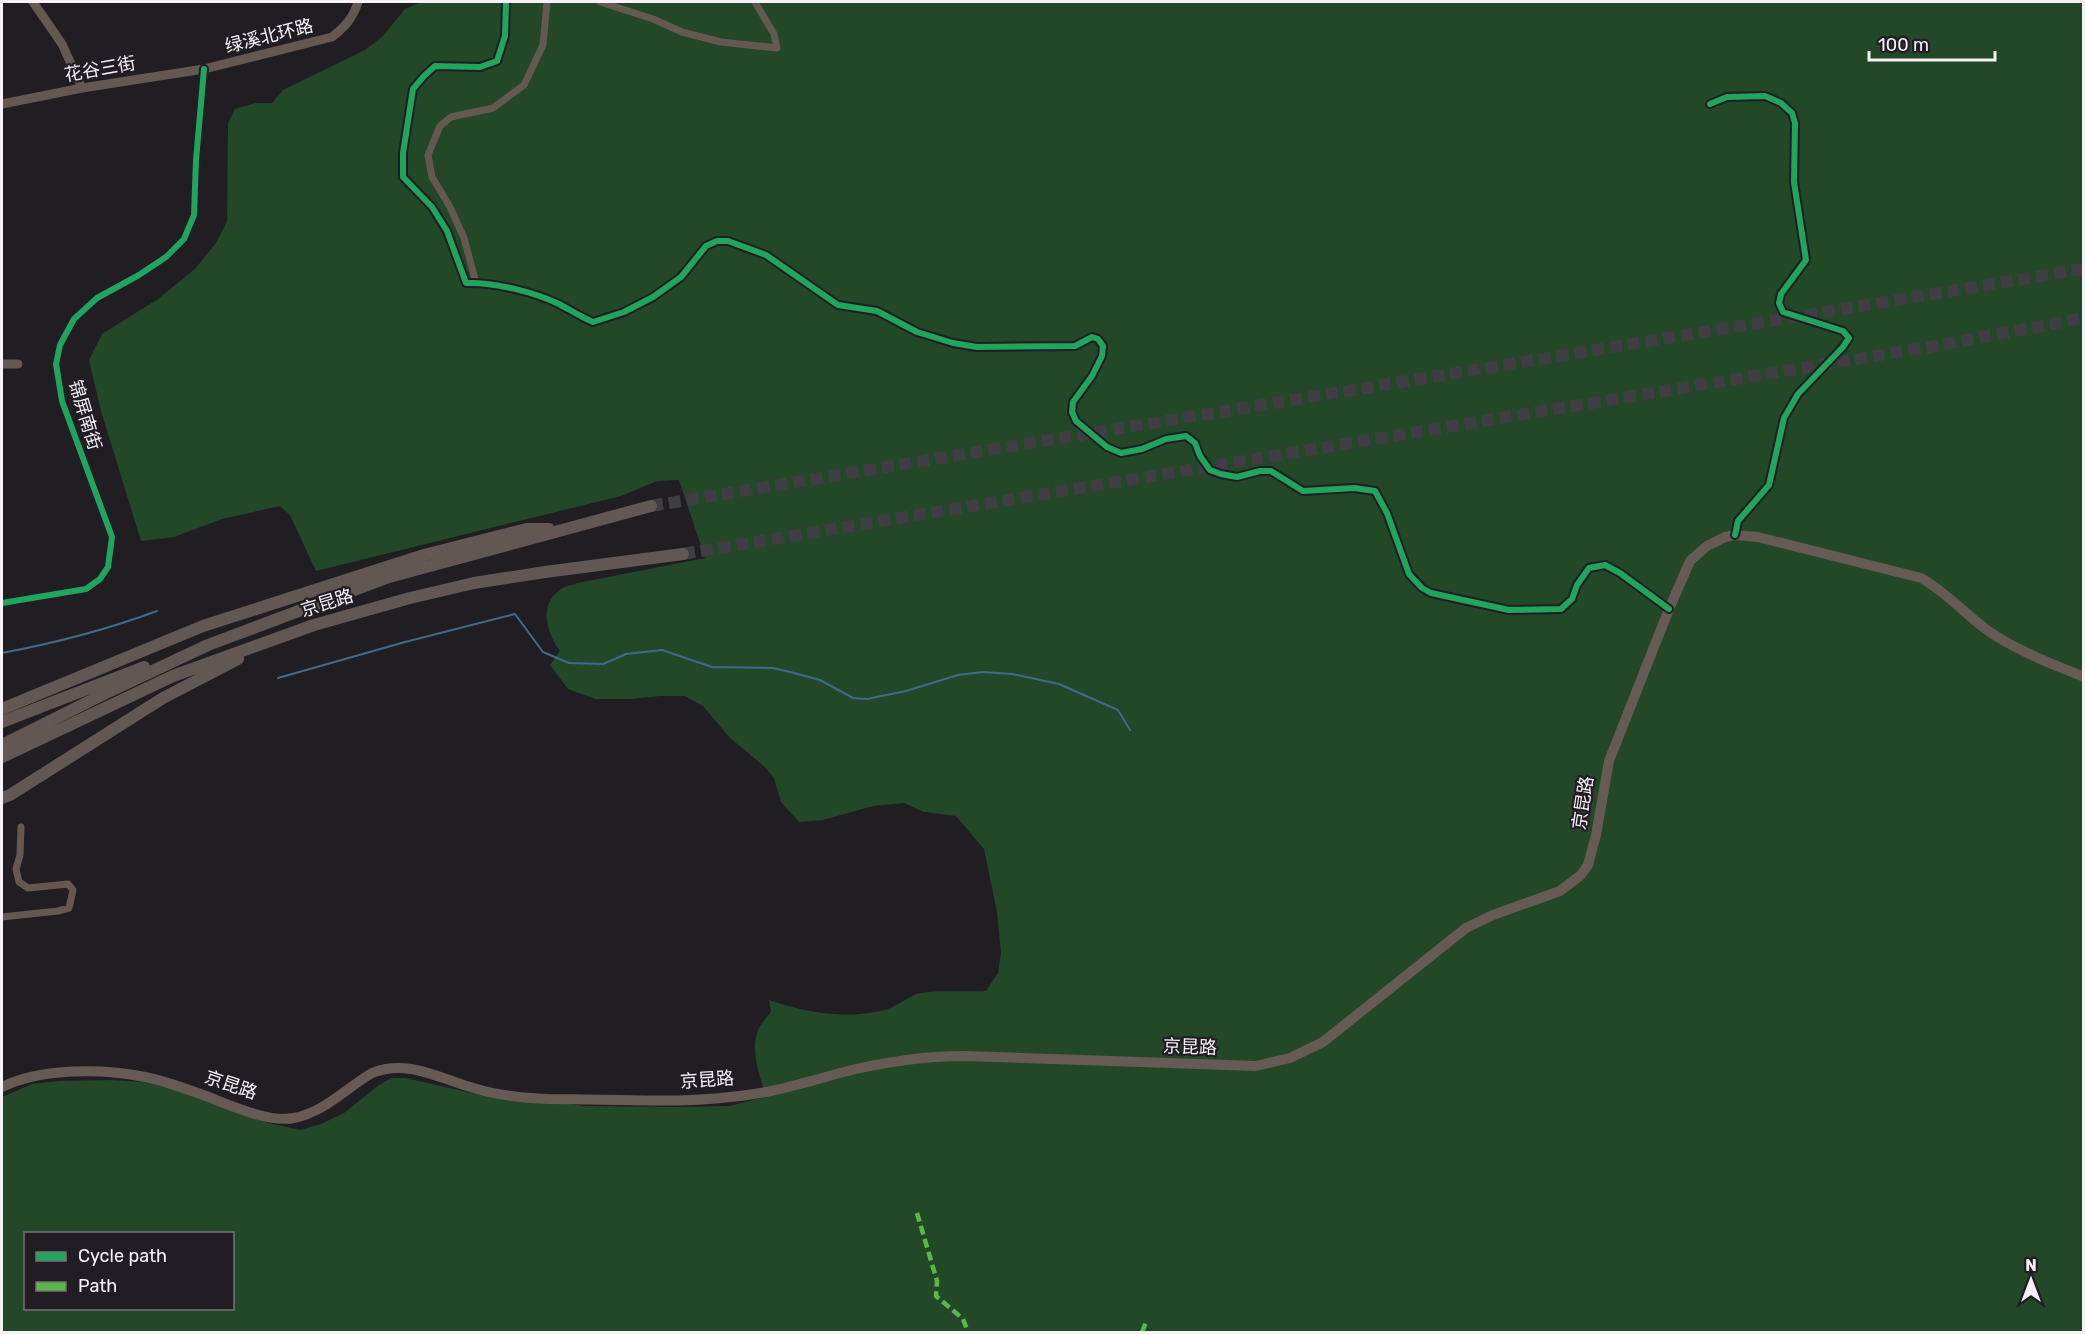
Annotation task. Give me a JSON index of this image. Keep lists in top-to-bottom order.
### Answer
{
  "streets": {
    "highway": ["京昆路"],
    "street": ["绿溪北环路", "花谷三街", "锦屏南街"]
  },
  "crossings": [
    ["绿溪北环路", "花谷三街"],
    ["绿溪北环路", "锦屏南街"],
    ["花谷三街", "锦屏南街"]
  ],
  "legend": ["Cycle path", "Path"],
  "scale_bar": "100 m",
  "north": "top"
}
